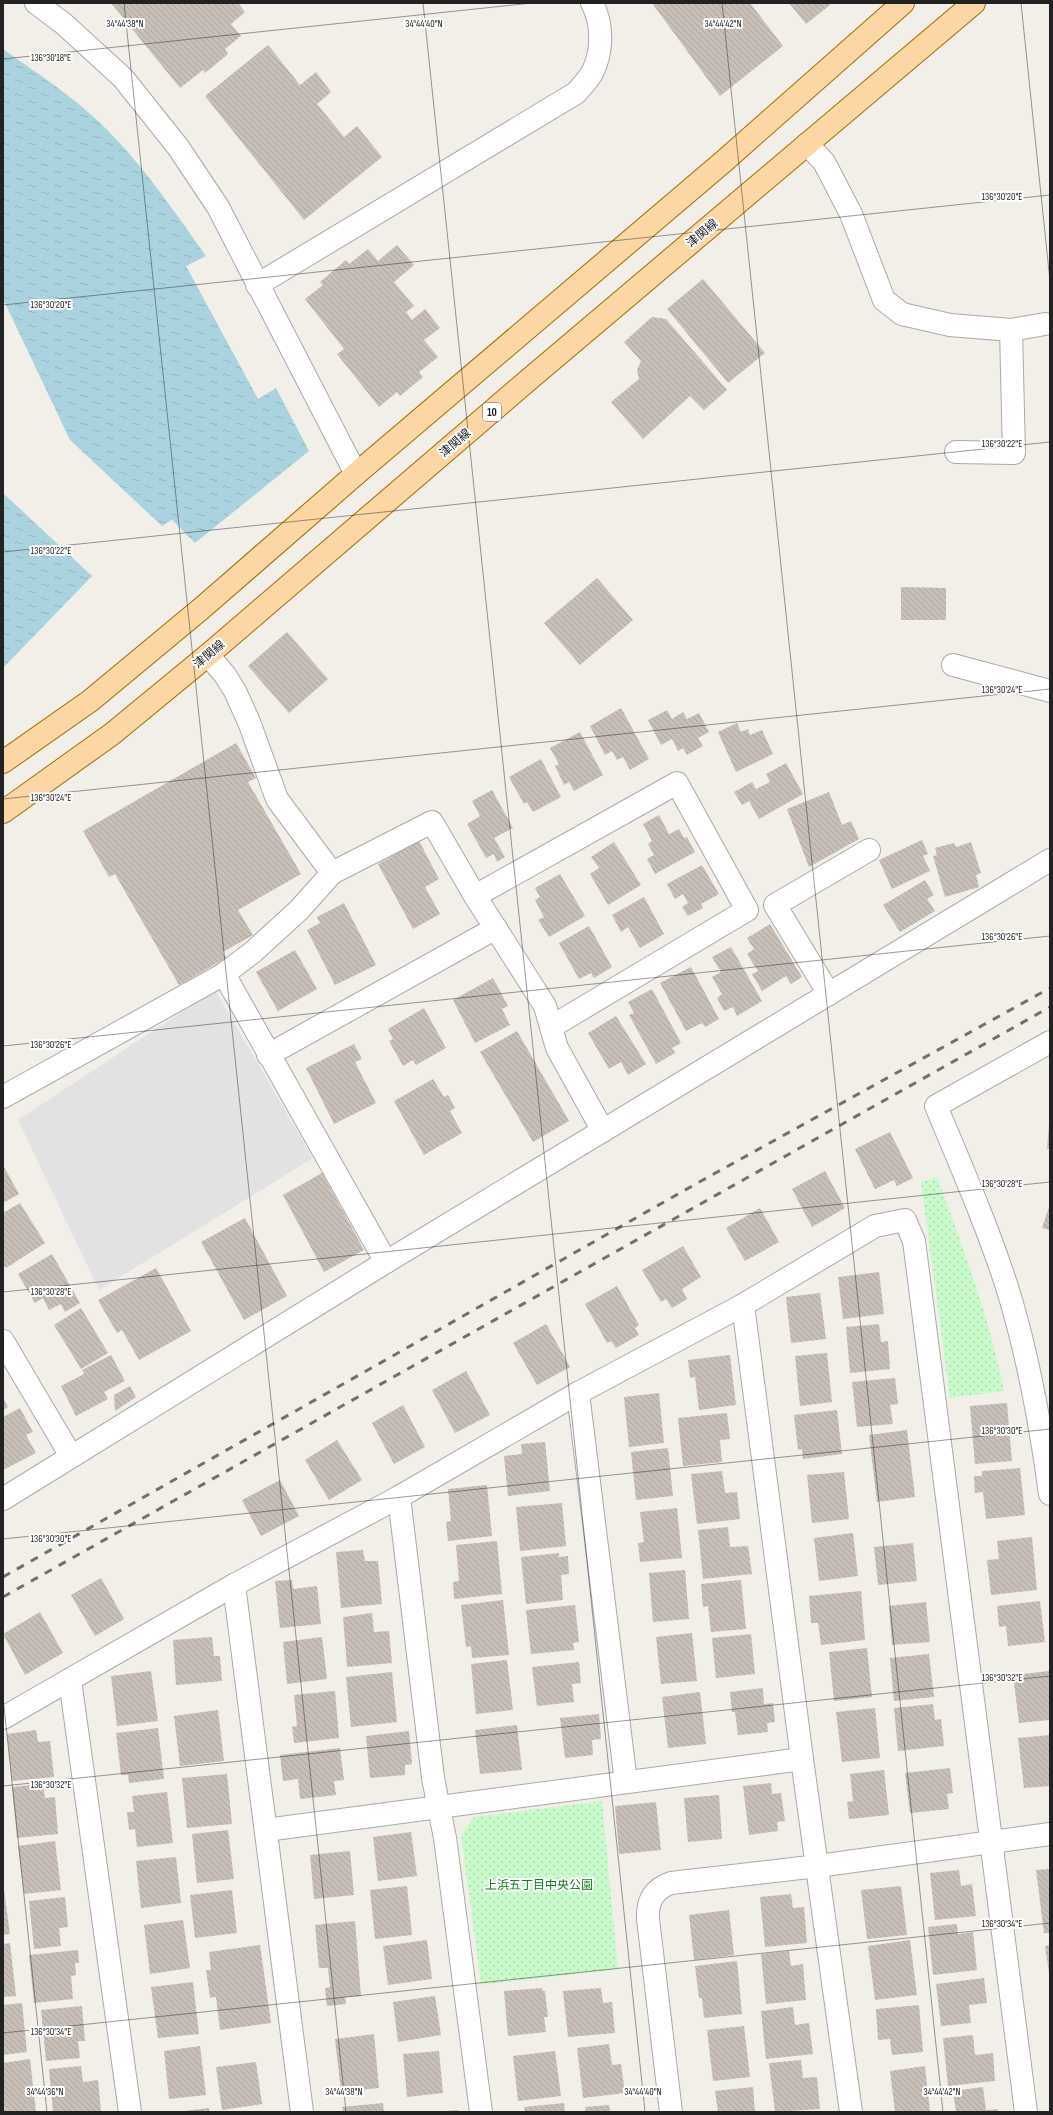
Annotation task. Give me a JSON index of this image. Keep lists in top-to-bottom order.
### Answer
{
  "streets": {
    "main road": ["津関線", "10"]
  },
  "parks": ["上浜五丁目中央公園"],
  "coordinates": [
    "34°44'38\"N",
    "34°44'40\"N",
    "34°44'42\"N",
    "136°30'18\"E",
    "136°30'20\"E",
    "136°30'22\"E",
    "136°30'24\"E",
    "136°30'26\"E",
    "136°30'28\"E",
    "136°30'30\"E",
    "136°30'32\"E",
    "136°30'34\"E",
    "34°44'36\"N"
  ]
}
